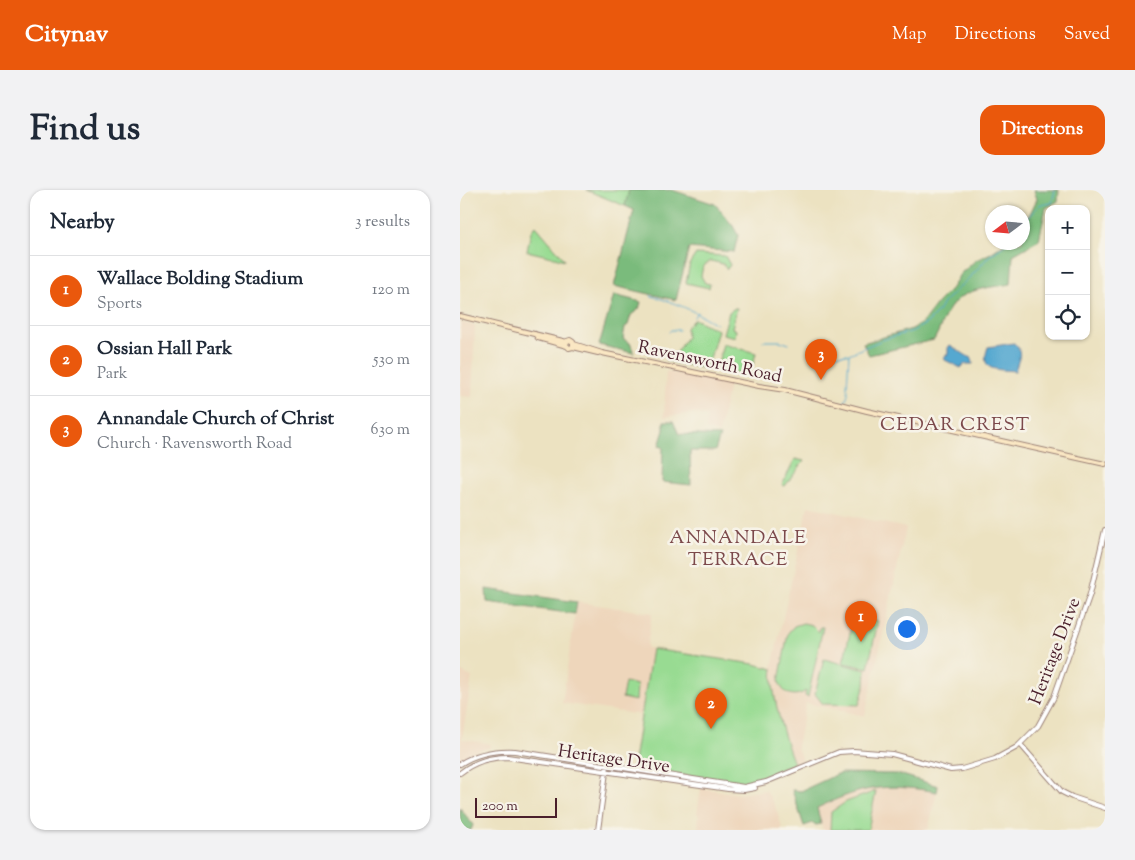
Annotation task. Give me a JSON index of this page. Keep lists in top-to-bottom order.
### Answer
{
  "streets": {
    "main road": ["Ravensworth Road"],
    "street": ["Heritage Drive"]
  },
  "districts": ["CEDAR CREST", "ANNANDALE TERRACE"],
  "scale_bar": "200 m",
  "north": "left",
  "page": {
    "header": "Citynav",
    "nav": ["Map", "Directions", "Saved"],
    "title": "Find us",
    "buttons": "Directions",
    "heading": ["Nearby", "3 results"],
    "map_buttons": ["+", "−"],
    "list": [
      {
        "mark": "1",
        "name": "Wallace Bolding Stadium",
        "note": "Sports",
        "value": "120 m"
      },
      {
        "mark": "2",
        "name": "Ossian Hall Park",
        "note": "Park",
        "value": "530 m"
      },
      {
        "mark": "3",
        "name": "Annandale Church of Christ",
        "note": "Church · Ravensworth Road",
        "value": "630 m"
      }
    ],
    "pins": ["3", "1", "2"],
    "scale": "200 m"
  }
}
